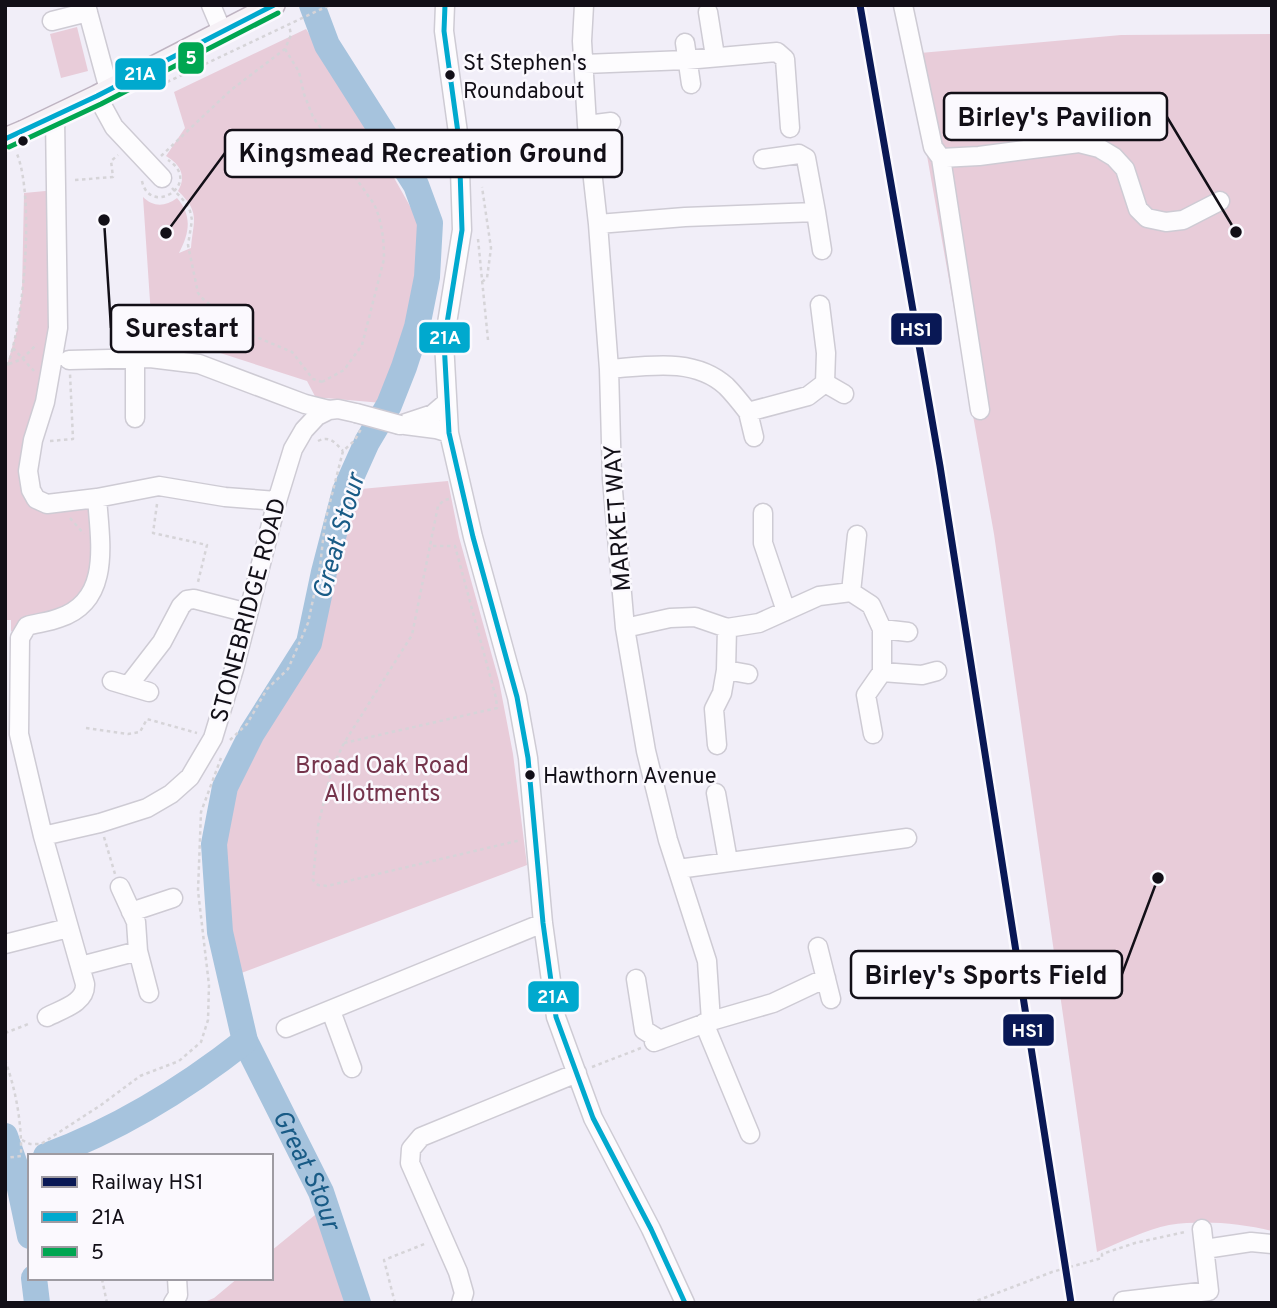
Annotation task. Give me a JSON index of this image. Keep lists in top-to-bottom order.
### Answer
{
  "streets": {
    "street": ["MARKET WAY", "STONEBRIDGE ROAD"]
  },
  "water": ["Great Stour"],
  "parks": ["Broad Oak Road Allotments"],
  "places": [
    "St Stephen's Roundabout",
    "Surestart",
    "Birley's Pavilion",
    "Kingsmead Recreation Ground",
    "Hawthorn Avenue",
    "Birley's Sports Field"
  ],
  "lines": ["rail line HS1", "transit line 21A", "transit line 5"],
  "legend": ["Railway HS1", "21A", "5"]
}
